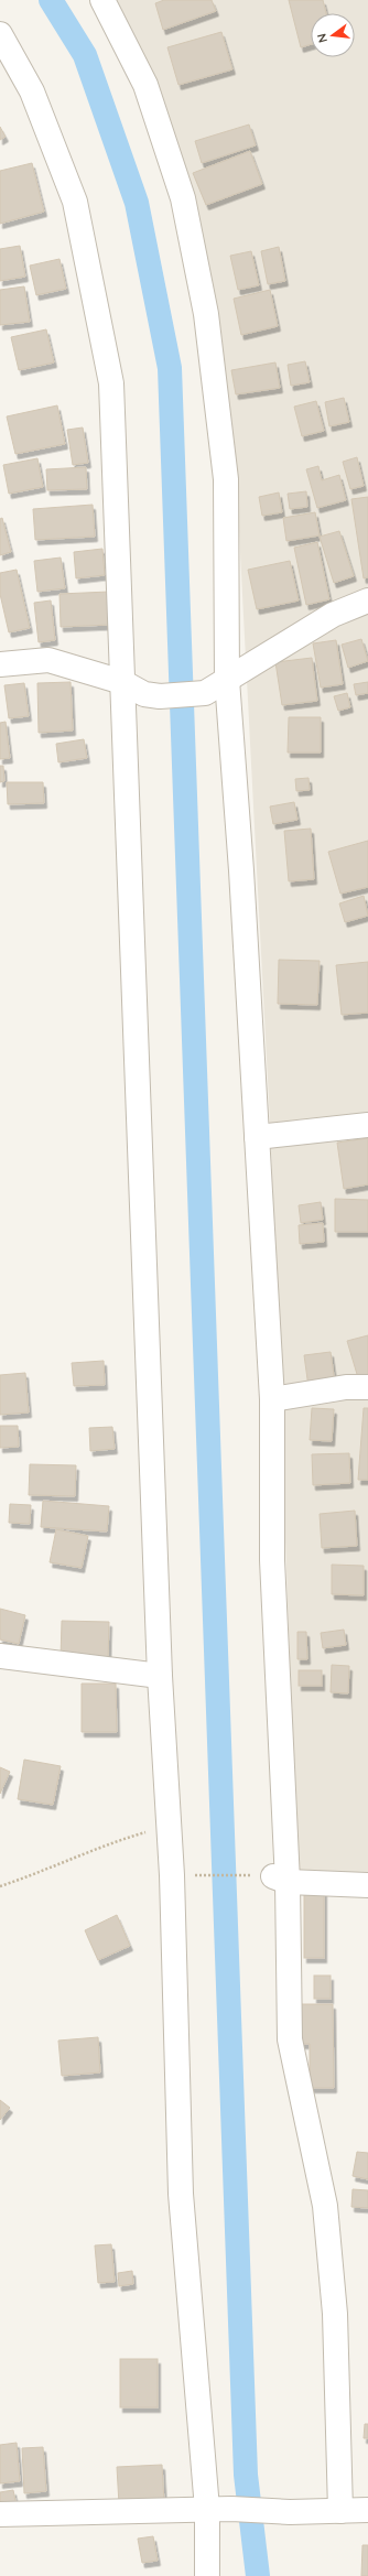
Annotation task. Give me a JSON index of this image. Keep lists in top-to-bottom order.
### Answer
{
  "north": "left"
}
